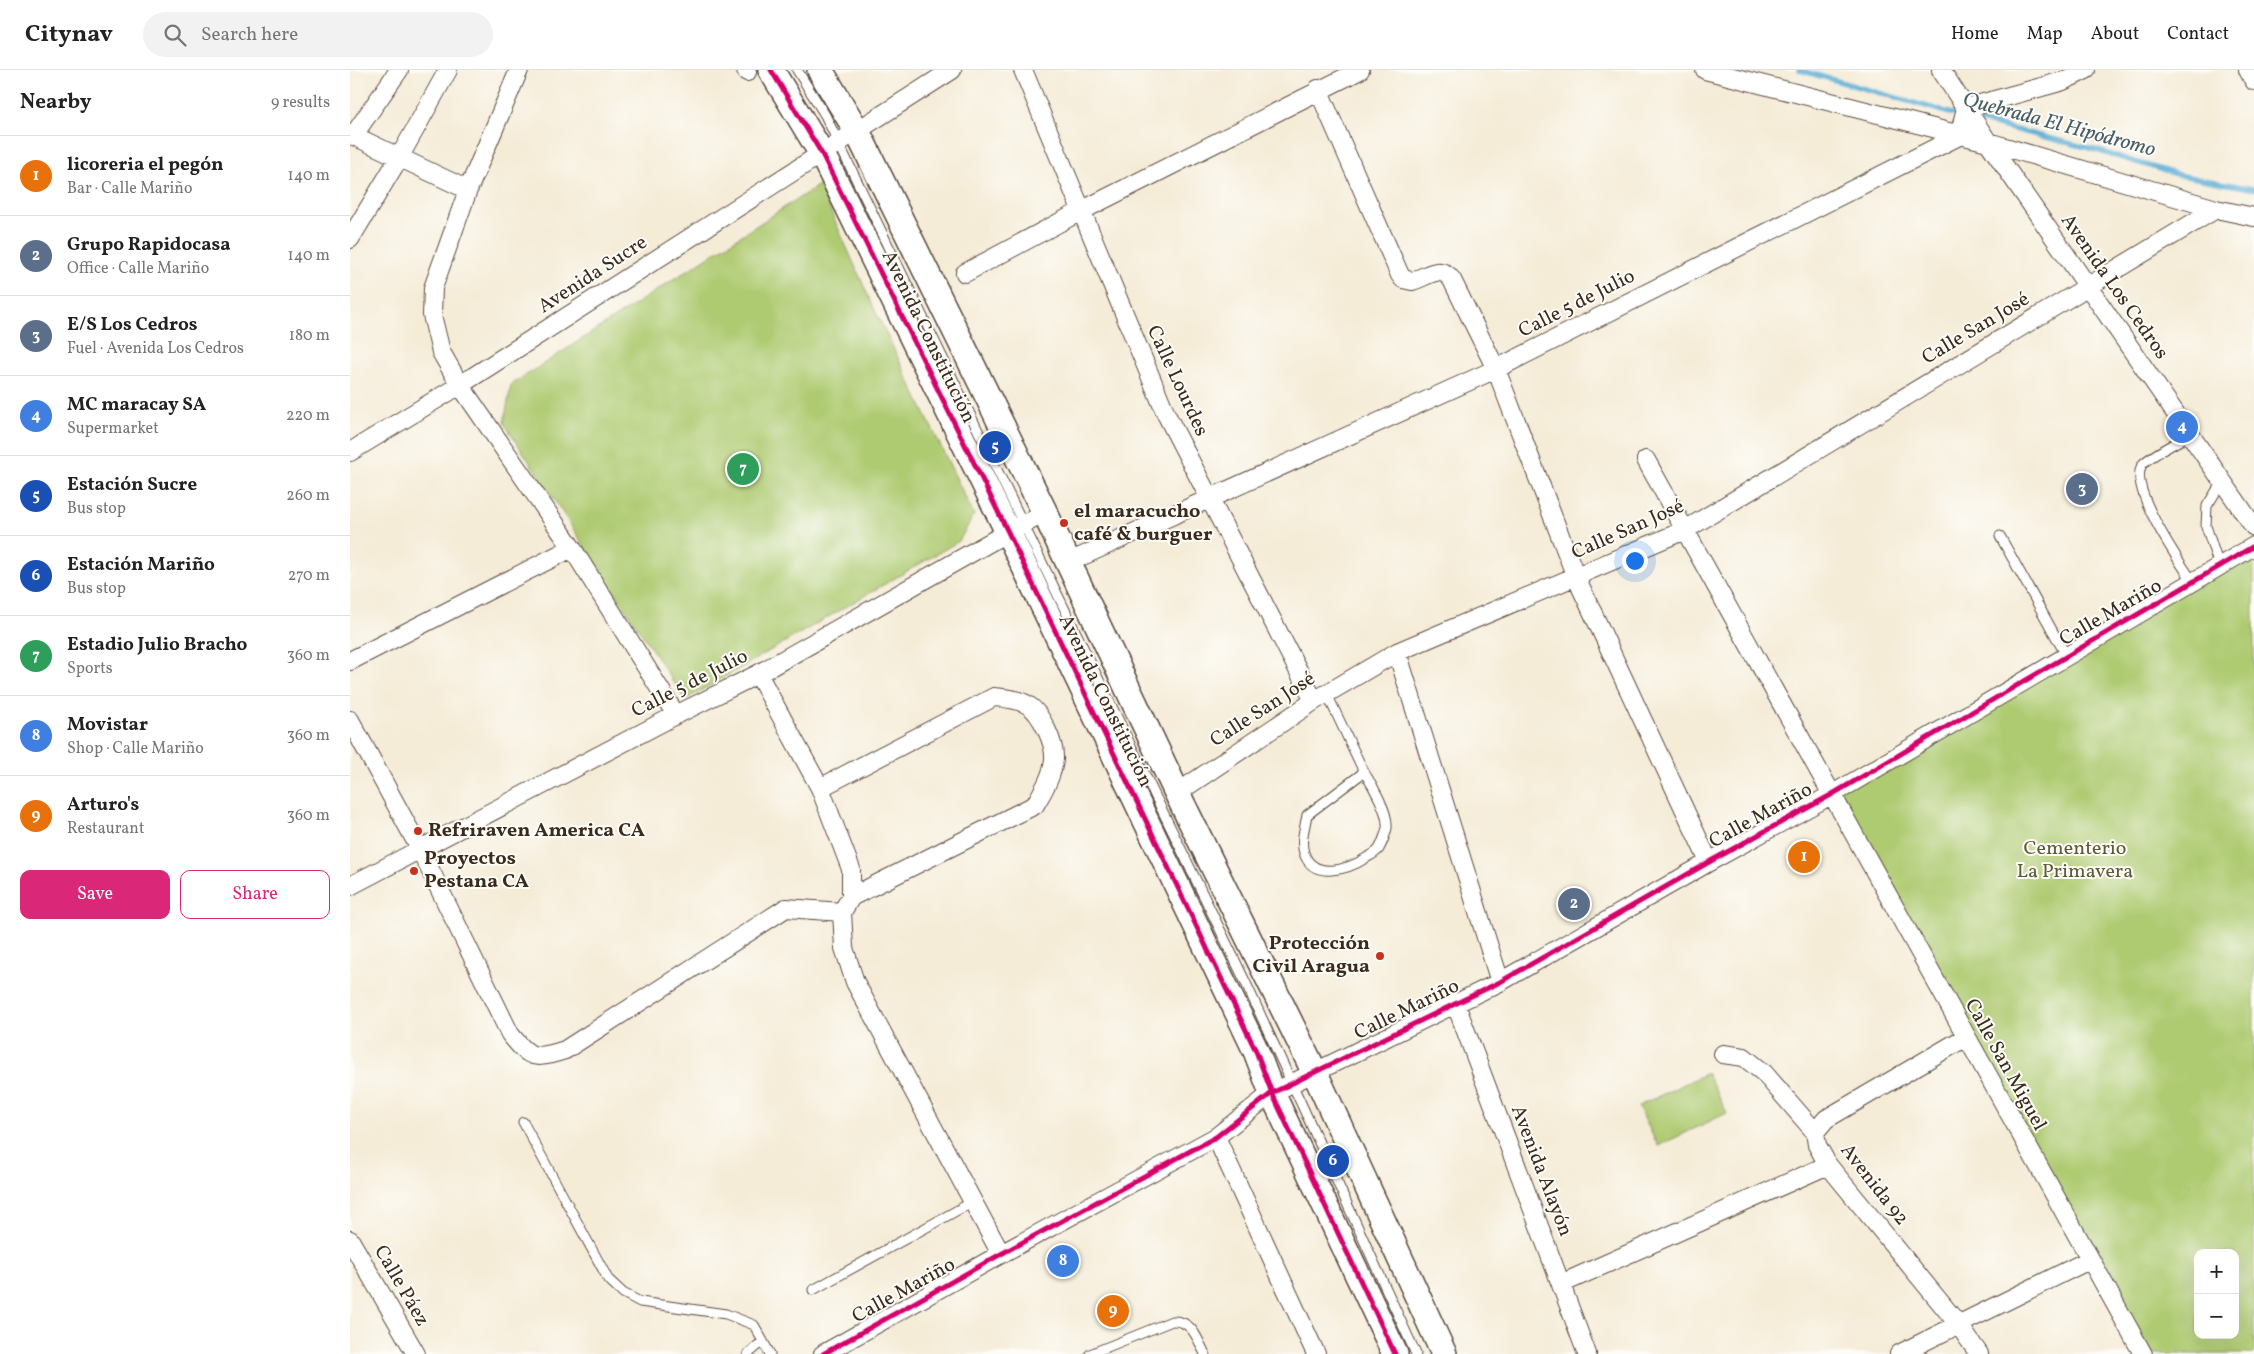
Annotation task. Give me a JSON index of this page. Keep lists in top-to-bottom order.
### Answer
{
  "streets": {
    "street": [
      "Avenida Sucre",
      "Avenida Los Cedros",
      "Calle 5 de Julio",
      "Calle San José",
      "Avenida Constitución",
      "Calle Lourdes",
      "Calle Mariño",
      "Calle San Miguel",
      "Avenida Alayón",
      "Avenida 92",
      "Calle Páez"
    ]
  },
  "crossings": [
    ["Avenida Sucre", "Avenida Constitución"],
    ["Avenida Los Cedros", "Calle San José"],
    ["Calle 5 de Julio", "Avenida Constitución"],
    ["Calle 5 de Julio", "Calle Lourdes"],
    ["Calle San José", "Avenida Constitución"],
    ["Calle San José", "Calle Lourdes"],
    ["Calle San José", "Calle San Miguel"],
    ["Avenida Constitución", "Calle Mariño"],
    ["Calle Mariño", "Calle San Miguel"],
    ["Calle Mariño", "Avenida Alayón"],
    ["Calle San Miguel", "Avenida 92"]
  ],
  "water": ["Quebrada El Hipódromo"],
  "parks": ["Cementerio La Primavera"],
  "places": [
    "el maracucho café & burguer",
    "Refriraven America CA",
    "Proyectos Pestana CA",
    "Protección Civil Aragua"
  ],
  "page": {
    "header": "Citynav",
    "search": "Search here",
    "nav": [
      "Home",
      "Map",
      "About",
      "Contact"
    ],
    "heading": ["Nearby", "9 results"],
    "list": [
      {
        "mark": "1",
        "name": "licoreria el pegón",
        "note": "Bar · Calle Mariño",
        "value": "140 m"
      },
      {
        "mark": "2",
        "name": "Grupo Rapidocasa",
        "note": "Office · Calle Mariño",
        "value": "140 m"
      },
      {
        "mark": "3",
        "name": "E/S Los Cedros",
        "note": "Fuel · Avenida Los Cedros",
        "value": "180 m"
      },
      {
        "mark": "4",
        "name": "MC maracay SA",
        "note": "Supermarket",
        "value": "220 m"
      },
      {
        "mark": "5",
        "name": "Estación Sucre",
        "note": "Bus stop",
        "value": "260 m"
      },
      {
        "mark": "6",
        "name": "Estación Mariño",
        "note": "Bus stop",
        "value": "270 m"
      },
      {
        "mark": "7",
        "name": "Estadio Julio Bracho",
        "note": "Sports",
        "value": "360 m"
      },
      {
        "mark": "8",
        "name": "Movistar",
        "note": "Shop · Calle Mariño",
        "value": "360 m"
      },
      {
        "mark": "9",
        "name": "Arturo's",
        "note": "Restaurant",
        "value": "360 m"
      }
    ],
    "pins": [
      "4",
      "5",
      "7",
      "3",
      "1",
      "2",
      "6",
      "8",
      "9"
    ],
    "buttons": ["Save", "Share"],
    "map_buttons": ["+", "−"]
  }
}
